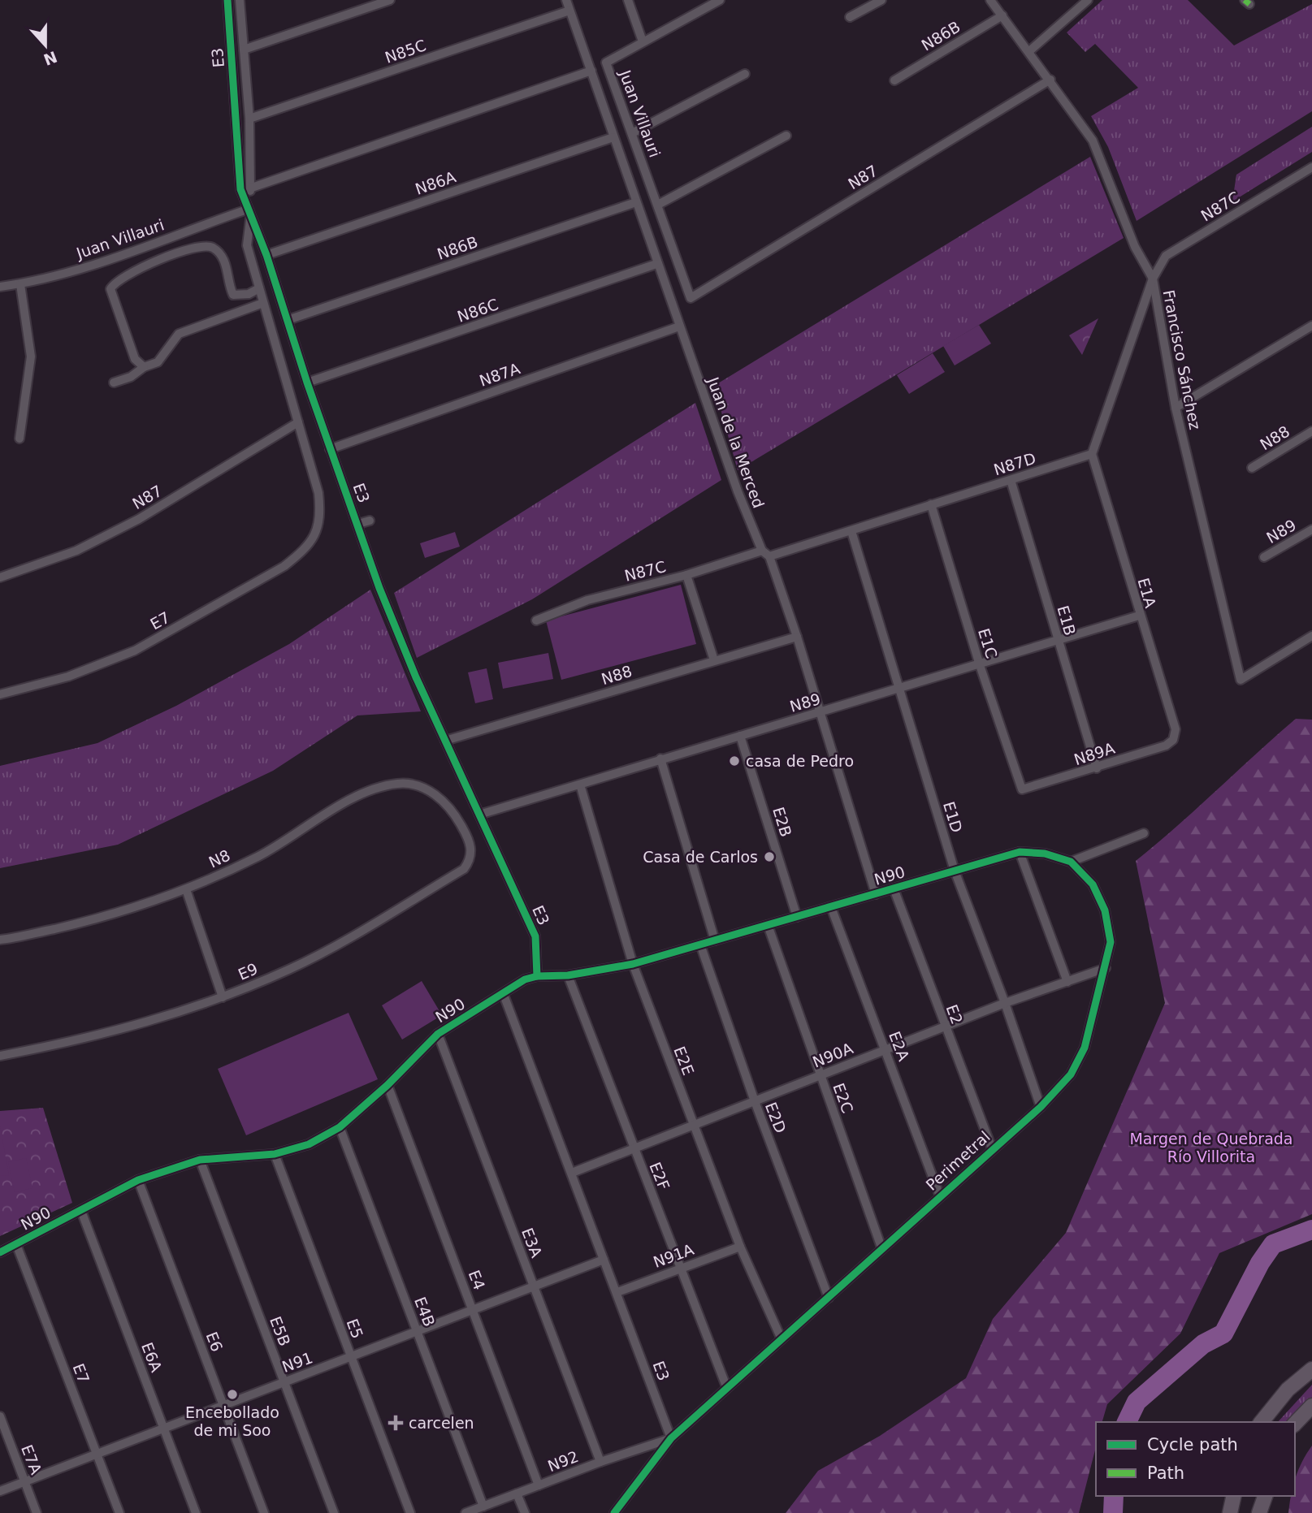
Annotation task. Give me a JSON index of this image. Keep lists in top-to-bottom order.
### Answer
{
  "streets": {
    "street": [
      "N86B",
      "N85C",
      "E3",
      "Juan Villauri",
      "N87",
      "N86A",
      "N87C",
      "N86C",
      "Francisco Sánchez",
      "N87A",
      "N88",
      "Juan de la Merced",
      "N87D",
      "N89",
      "E1A",
      "E7",
      "E1B",
      "E1C",
      "N89A",
      "E1D",
      "E2B",
      "N8",
      "N90",
      "E9",
      "E2",
      "E2A",
      "N90A",
      "E2E",
      "E2C",
      "E2D",
      "Perimetral",
      "E2F",
      "E3A",
      "N91A",
      "E4",
      "E4B",
      "E5",
      "E5B",
      "E6",
      "E6A",
      "N91",
      "E7A",
      "N92"
    ]
  },
  "crossings": [
    ["N86B", "E3"],
    ["N86B", "Francisco Sánchez"],
    ["N86B", "Juan de la Merced"],
    ["N85C", "E3"],
    ["N85C", "Juan de la Merced"],
    ["E3", "Juan Villauri"],
    ["E3", "N86A"],
    ["E3", "N86C"],
    ["E3", "N87A"],
    ["E3", "N88"],
    ["E3", "N89"],
    ["E3", "N90"],
    ["E3", "N90A"],
    ["E3", "Perimetral"],
    ["E3", "N91A"],
    ["E3", "N91"],
    ["E3", "N92"],
    ["Juan Villauri", "N87"],
    ["N87", "Francisco Sánchez"],
    ["N87", "E7"],
    ["N86A", "Juan de la Merced"],
    ["N87C", "Francisco Sánchez"],
    ["N87C", "Juan de la Merced"],
    ["N87C", "N87D"],
    ["N86C", "Juan de la Merced"],
    ["N87A", "Juan de la Merced"],
    ["N88", "Juan de la Merced"],
    ["Juan de la Merced", "N87D"],
    ["Juan de la Merced", "N89"],
    ["Juan de la Merced", "N90"],
    ["N87D", "E1A"],
    ["N87D", "E1B"],
    ["N87D", "E1C"],
    ["N87D", "E1D"],
    ["N89", "E1A"],
    ["N89", "E1B"],
    ["N89", "E1C"],
    ["N89", "E1D"],
    ["N89", "E2B"],
    ["N89", "E2E"],
    ["E1A", "N89A"],
    ["E7", "N90"],
    ["E7", "N91"],
    ["E1B", "N89A"],
    ["E1C", "N89A"],
    ["E1D", "N90"],
    ["E1D", "N90A"],
    ["E1D", "Perimetral"],
    ["E2B", "N90"],
    ["N8", "E9"],
    ["N90", "E2"],
    ["N90", "E2A"],
    ["N90", "E2E"],
    ["N90", "E2C"],
    ["N90", "E2D"],
    ["N90", "Perimetral"],
    ["N90", "E2F"],
    ["N90", "E3A"],
    ["N90", "E4"],
    ["N90", "E4B"],
    ["N90", "E5"],
    ["N90", "E5B"],
    ["N90", "E6"],
    ["N90", "E6A"],
    ["E2", "N90A"],
    ["E2", "Perimetral"],
    ["E2A", "N90A"],
    ["E2A", "Perimetral"],
    ["N90A", "E2E"],
    ["N90A", "E2C"],
    ["N90A", "E2D"],
    ["N90A", "Perimetral"],
    ["N90A", "E2F"],
    ["E2E", "Perimetral"],
    ["E2E", "N91A"],
    ["E2C", "Perimetral"],
    ["E2D", "Perimetral"],
    ["Perimetral", "E2F"],
    ["Perimetral", "N92"],
    ["E2F", "N91A"],
    ["E3A", "N91"],
    ["E3A", "N92"],
    ["E4", "N91"],
    ["E4", "N92"],
    ["E4B", "N91"],
    ["E4B", "N92"],
    ["E5", "N91"],
    ["E5B", "N91"],
    ["E6", "N91"],
    ["E6A", "N91"],
    ["N91", "E7A"]
  ],
  "parks": ["Margen de Quebrada Río Villorita"],
  "places": {
    "other": ["casa de Pedro", "Casa de Carlos", "Encebollado de mi Soo"],
    "health": ["carcelen"]
  },
  "legend": ["Cycle path", "Path"],
  "north": "bottom"
}
